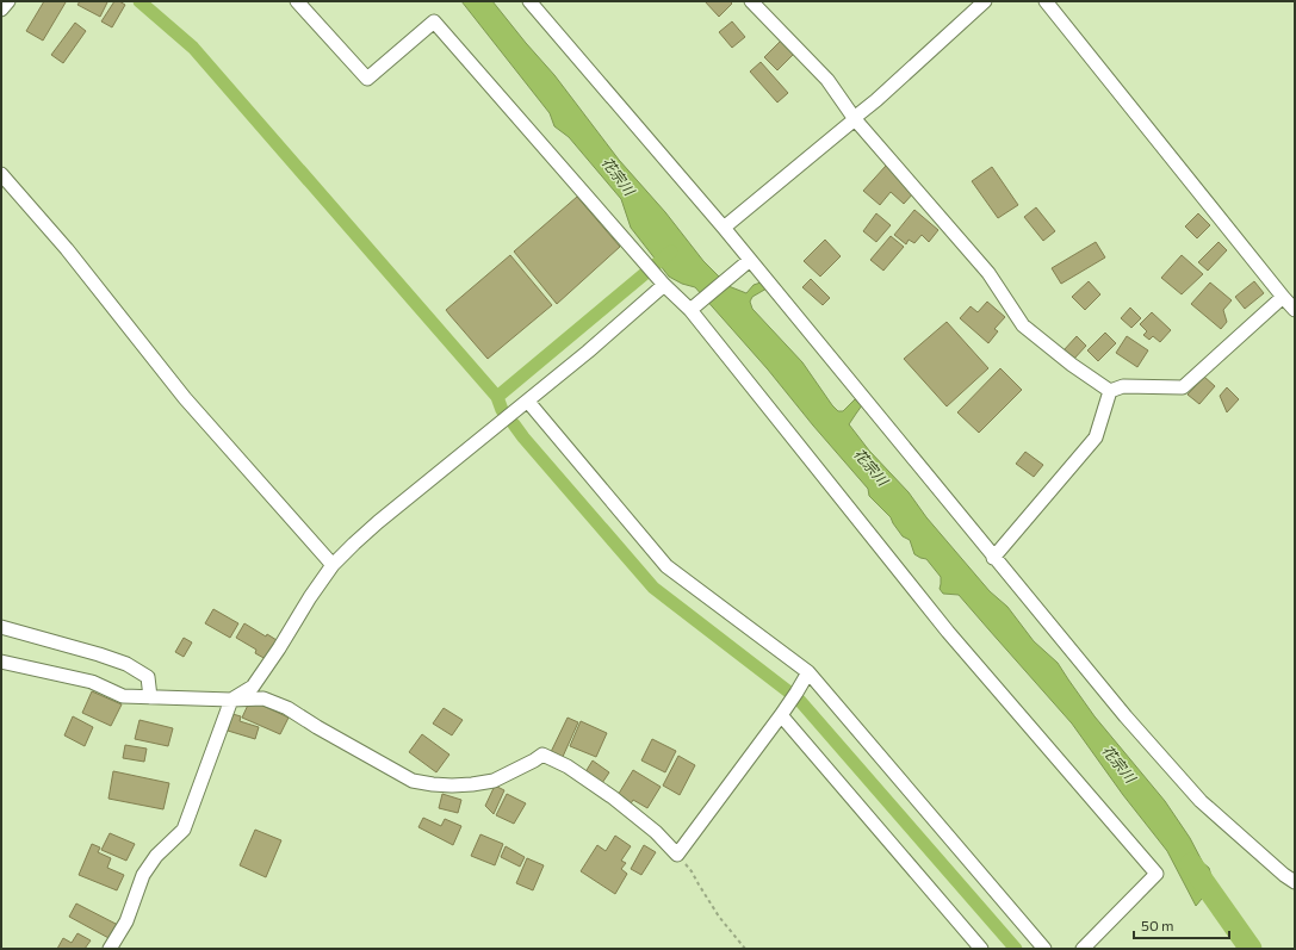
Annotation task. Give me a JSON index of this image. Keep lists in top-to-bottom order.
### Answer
{
  "water": ["花宗川"],
  "scale_bar": "50 m"
}
